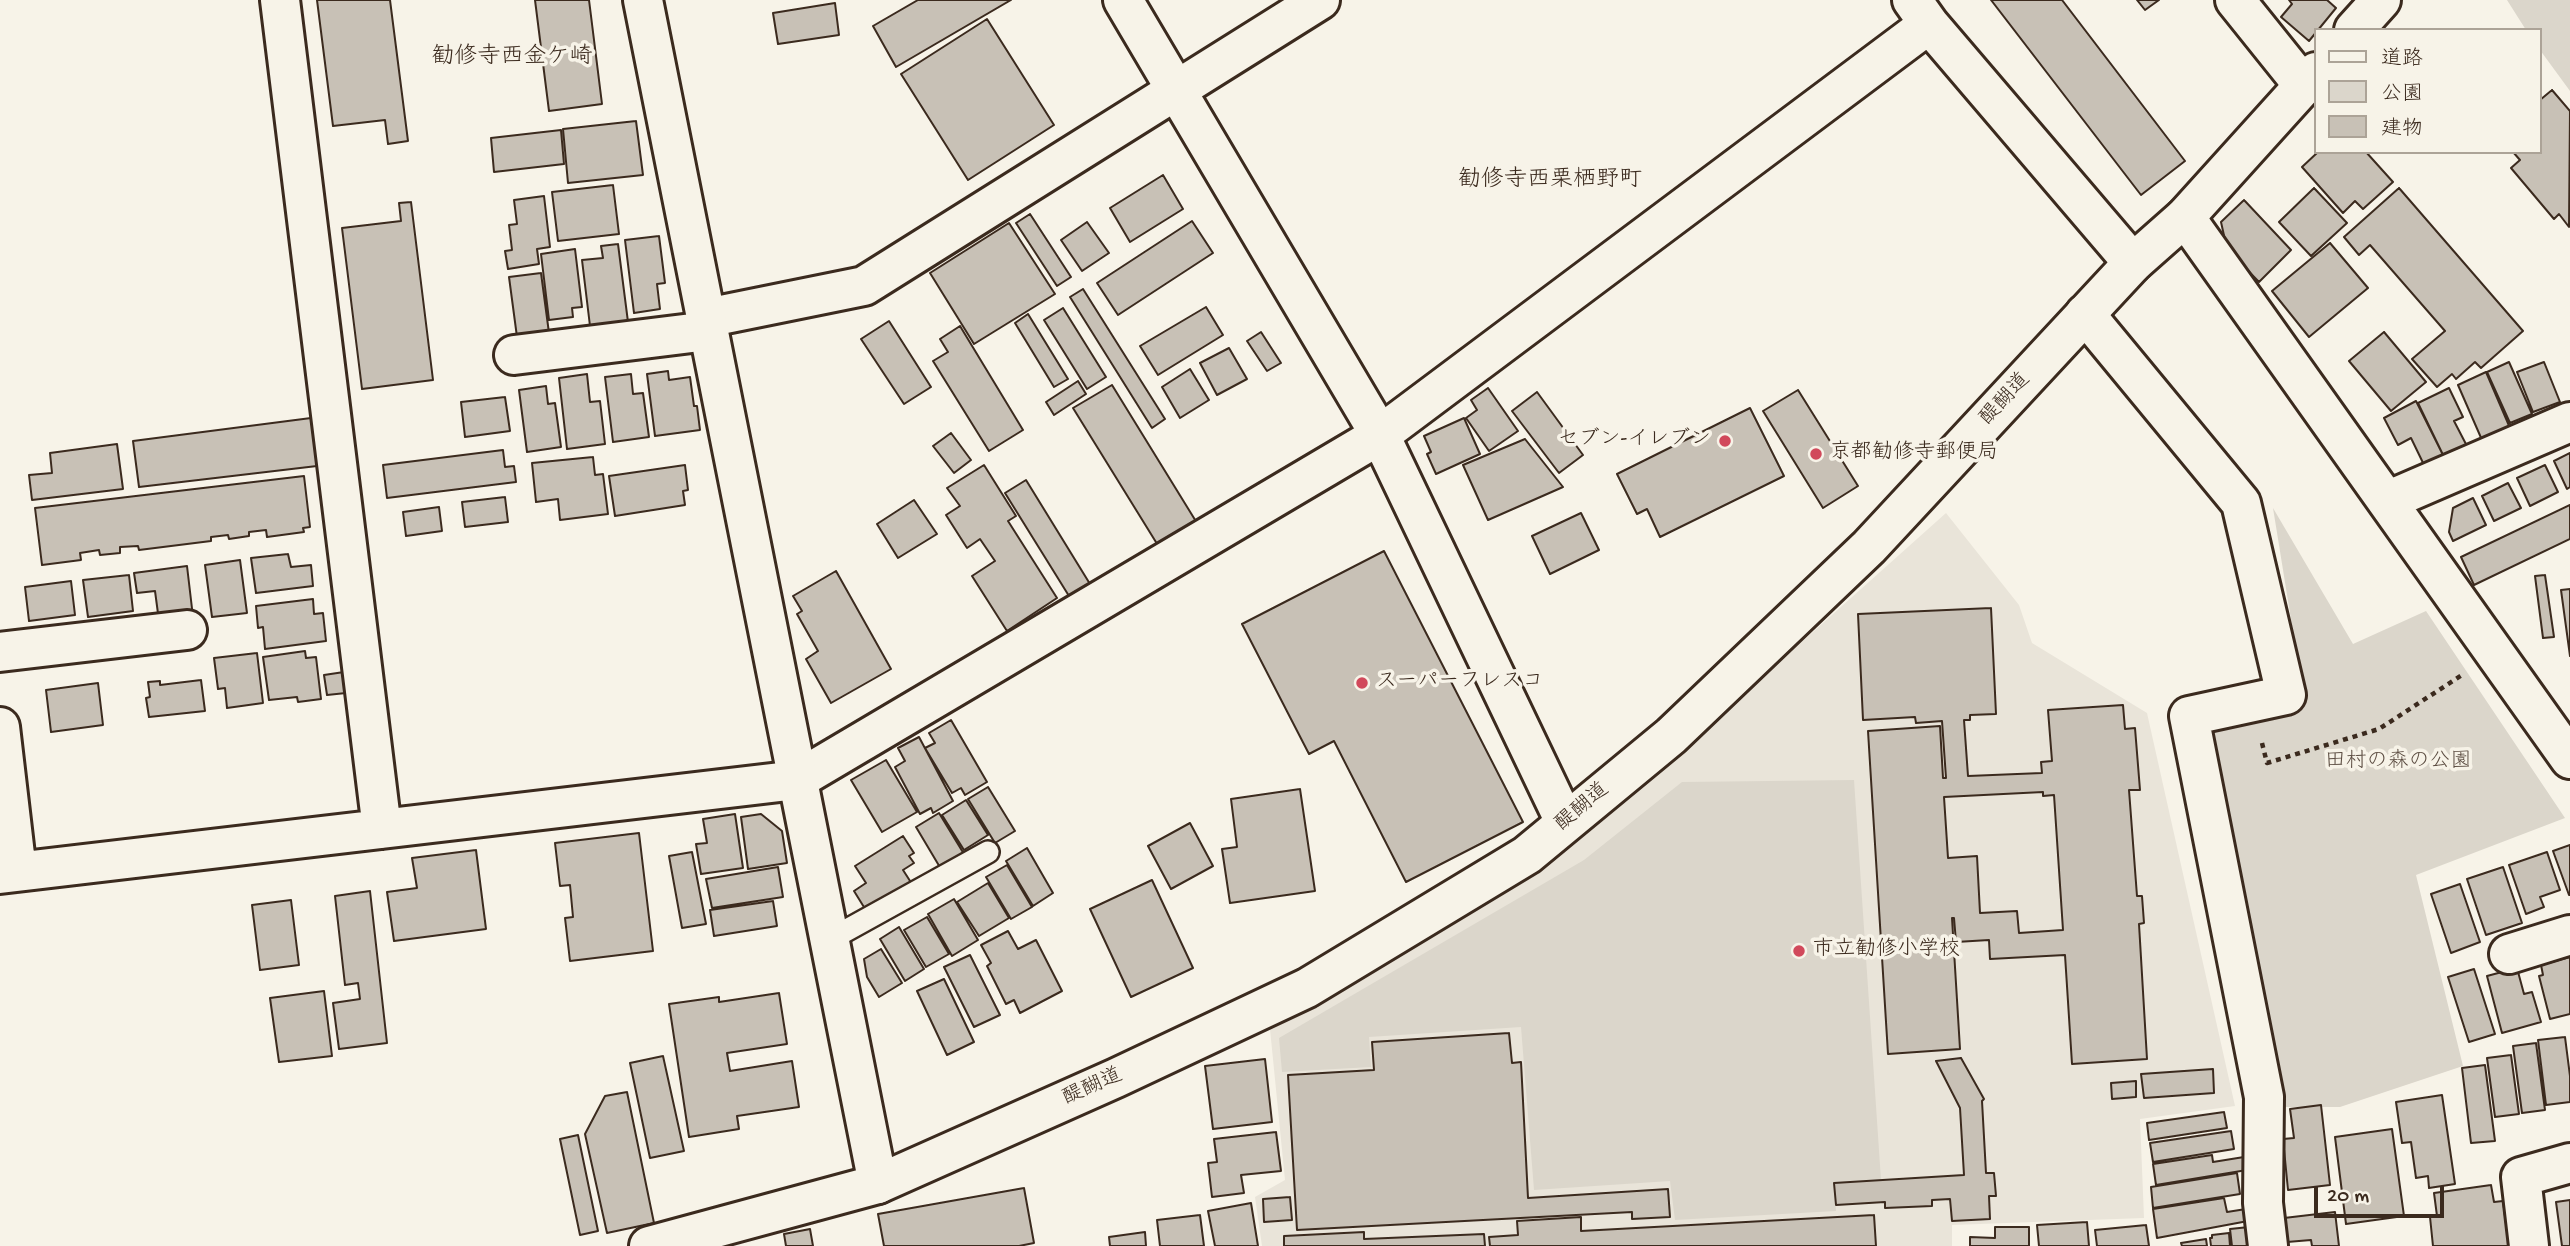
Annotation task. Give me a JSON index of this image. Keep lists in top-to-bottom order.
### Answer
{
  "streets": {
    "street": ["醍醐道"]
  },
  "districts": ["勧修寺西金ケ崎", "勧修寺西栗栖野町"],
  "parks": ["田村の森の公園"],
  "places": [
    "セブン-イレブン",
    "京都勧修寺郵便局",
    "スーパーフレスコ",
    "市立勧修小学校"
  ],
  "legend": ["道路", "公園", "建物"],
  "scale_bar": "20 m"
}
